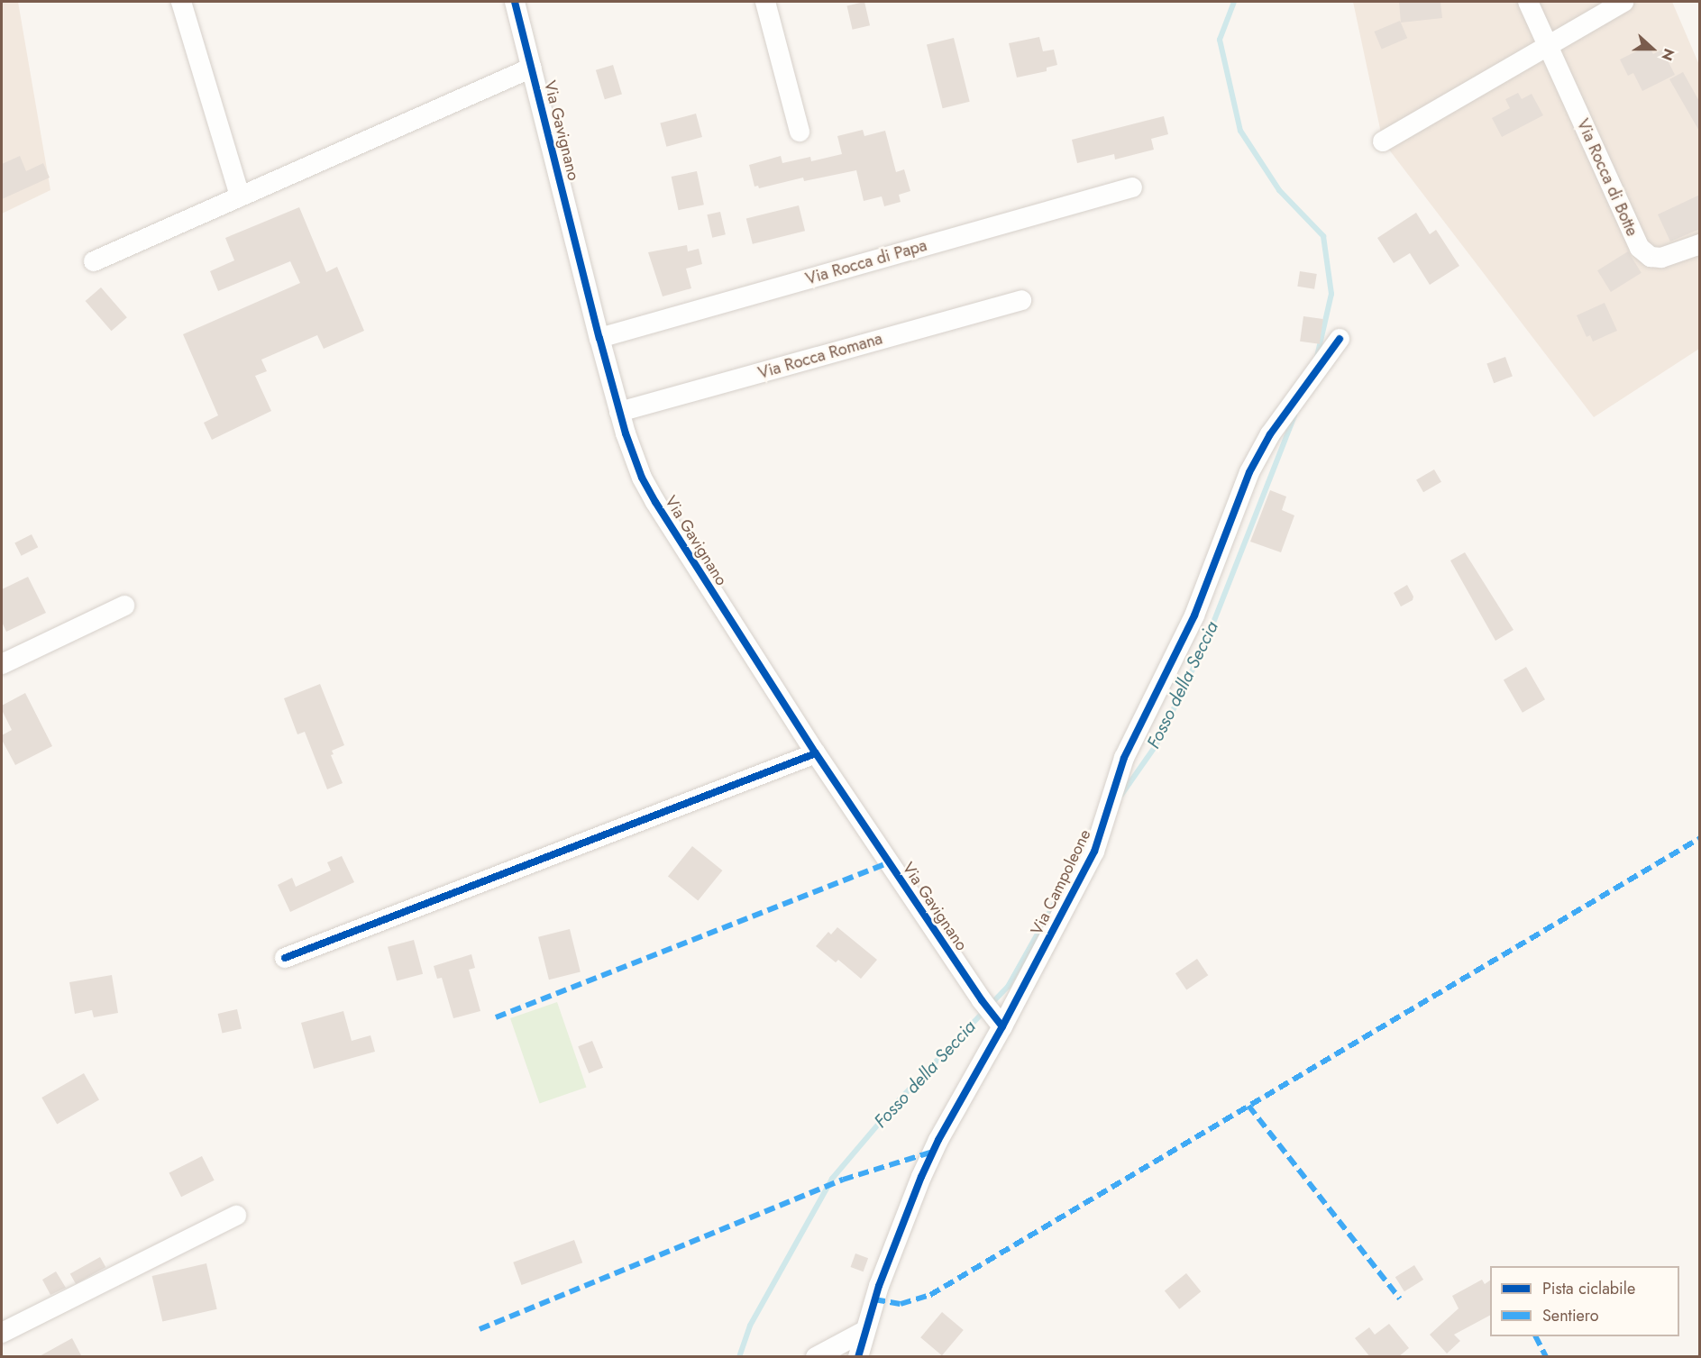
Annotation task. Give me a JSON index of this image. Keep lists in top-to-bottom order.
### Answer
{
  "streets": {
    "street": [
      "Via Gavignano",
      "Via Rocca di Botte",
      "Via Rocca di Papa",
      "Via Rocca Romana",
      "Via Campoleone"
    ]
  },
  "crossings": [
    ["Via Gavignano", "Via Rocca di Papa"],
    ["Via Gavignano", "Via Rocca Romana"],
    ["Via Gavignano", "Via Campoleone"]
  ],
  "water": ["Fosso della Seccia"],
  "legend": ["Pista ciclabile", "Sentiero"],
  "north": "right"
}
